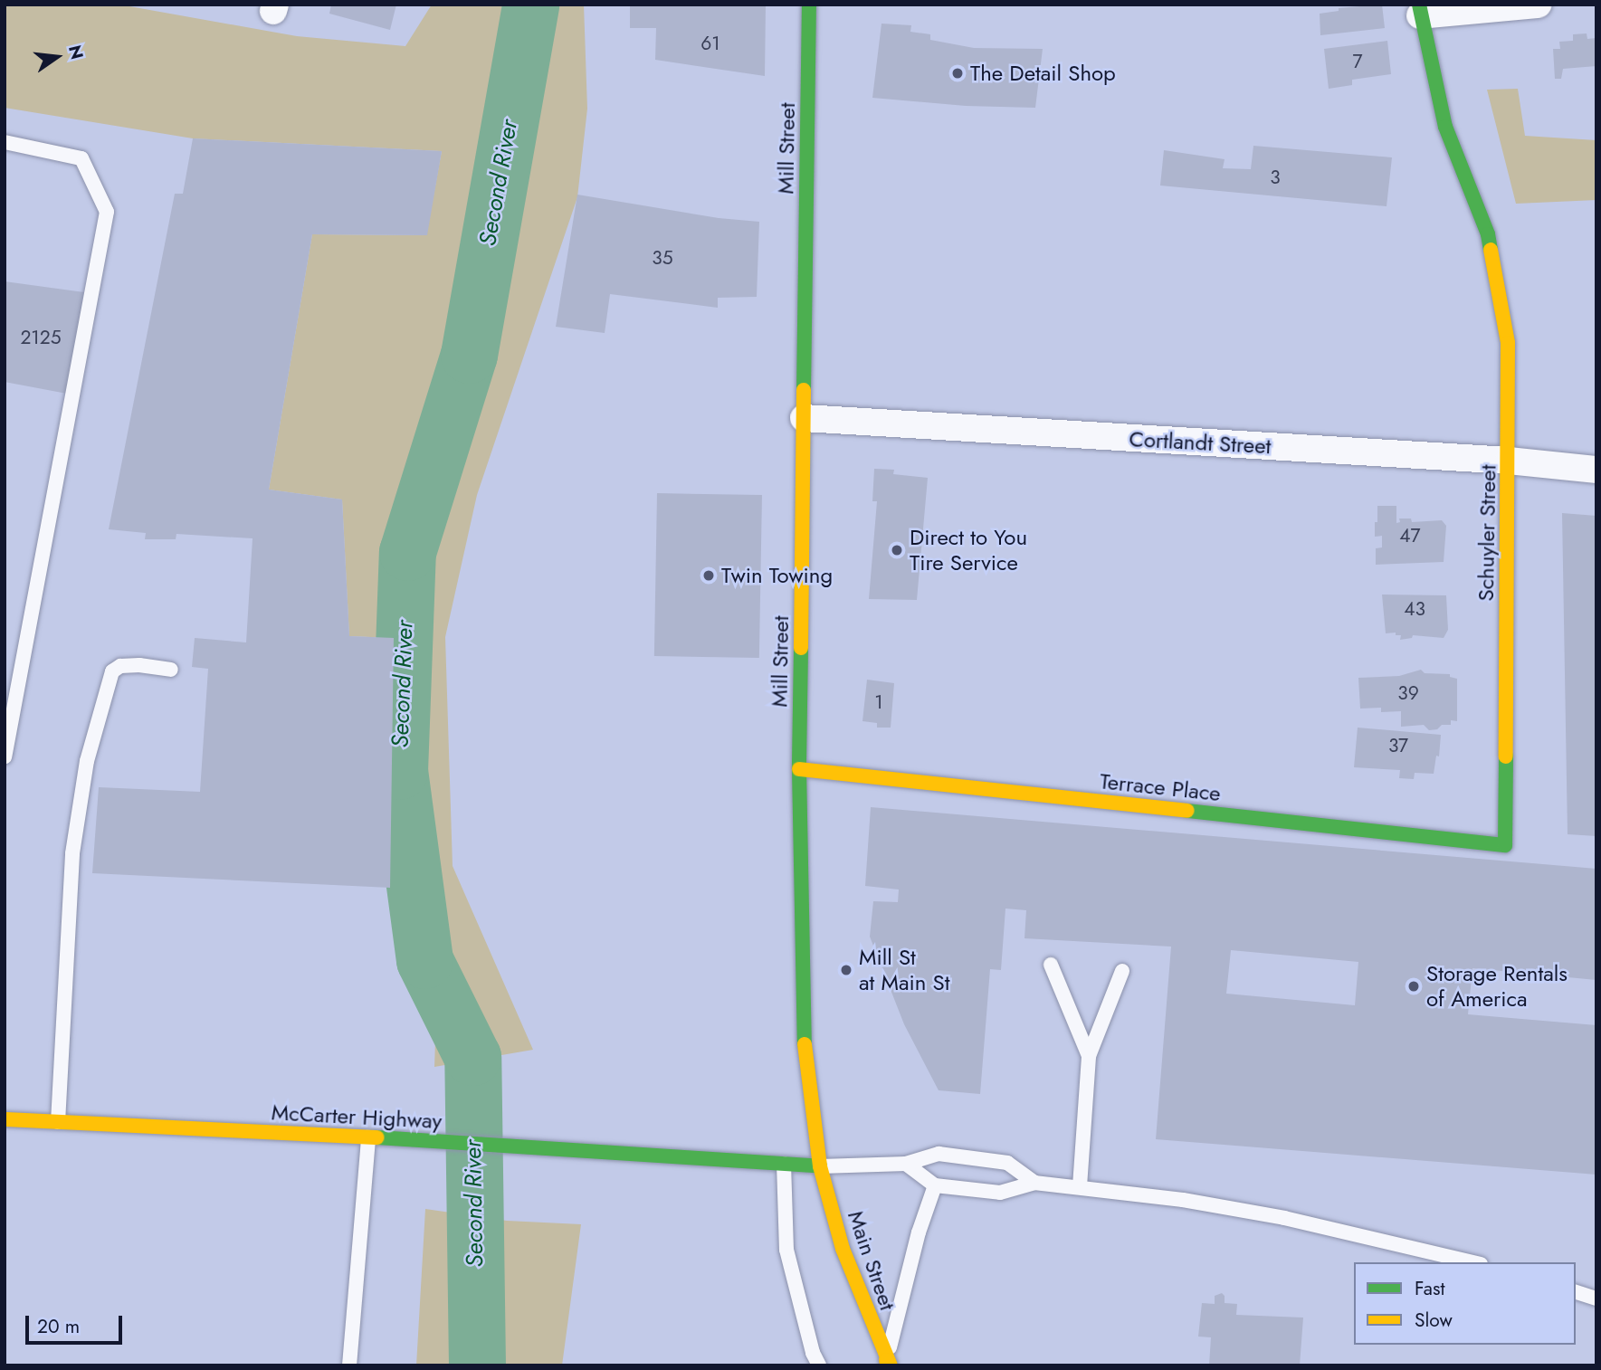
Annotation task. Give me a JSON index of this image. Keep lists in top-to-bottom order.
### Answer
{
  "streets": {
    "street": [
      "Mill Street",
      "Cortlandt Street",
      "Schuyler Street",
      "Terrace Place",
      "McCarter Highway",
      "Main Street"
    ]
  },
  "crossings": [
    ["Mill Street", "Cortlandt Street"],
    ["Mill Street", "Terrace Place"],
    ["Mill Street", "McCarter Highway"],
    ["Mill Street", "Main Street"],
    ["Cortlandt Street", "Schuyler Street"],
    ["Schuyler Street", "Terrace Place"],
    ["McCarter Highway", "Main Street"]
  ],
  "water": ["Second River"],
  "places": [
    "The Detail Shop",
    "Direct to You Tire Service",
    "Twin Towing",
    "Mill St at Main St",
    "Storage Rentals of America"
  ],
  "house_numbers": [
    "61",
    "7",
    "3",
    "35",
    "2125",
    "47",
    "43",
    "39",
    "1",
    "37"
  ],
  "legend": ["Fast", "Slow"],
  "scale_bar": "20 m",
  "north": "right"
}
